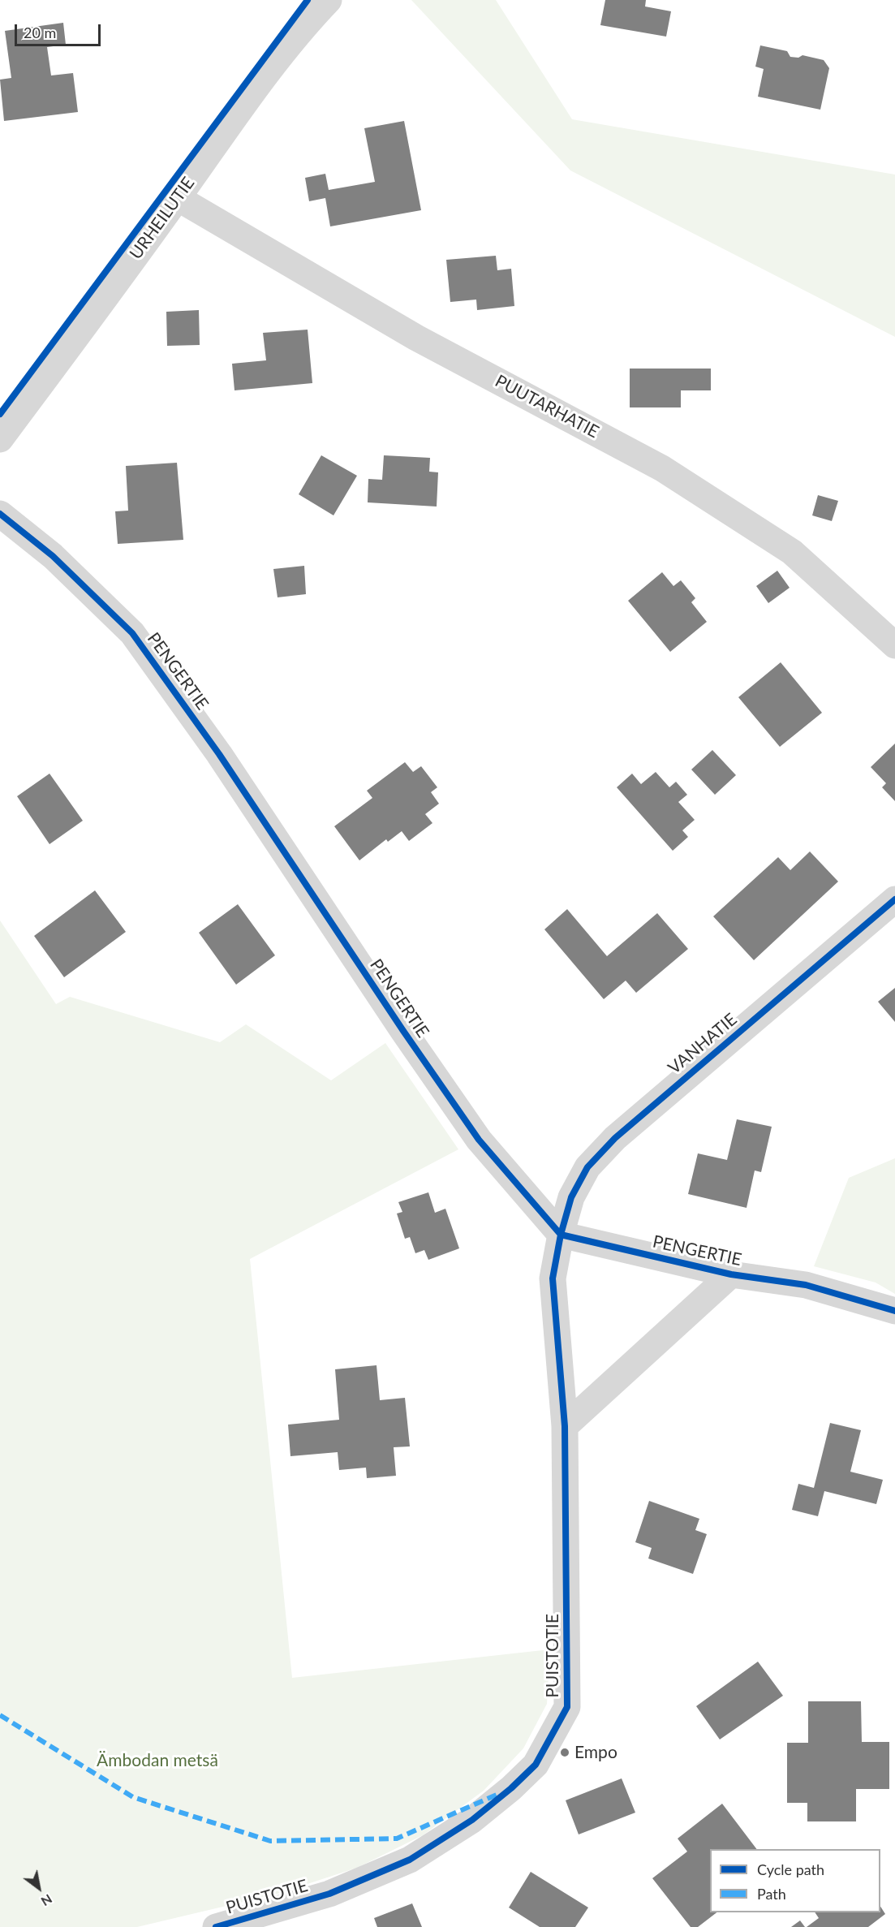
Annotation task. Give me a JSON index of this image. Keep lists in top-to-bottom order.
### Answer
{
  "streets": {
    "street": [
      "URHEILUTIE",
      "PUUTARHATIE",
      "PENGERTIE",
      "VANHATIE",
      "PUISTOTIE"
    ]
  },
  "crossings": [
    ["URHEILUTIE", "PUUTARHATIE"],
    ["PENGERTIE", "VANHATIE"],
    ["PENGERTIE", "PUISTOTIE"],
    ["VANHATIE", "PUISTOTIE"]
  ],
  "parks": ["Ämbodan metsä"],
  "places": ["Empo"],
  "legend": ["Cycle path", "Path"],
  "scale_bar": "20 m",
  "north": "bottom right"
}
